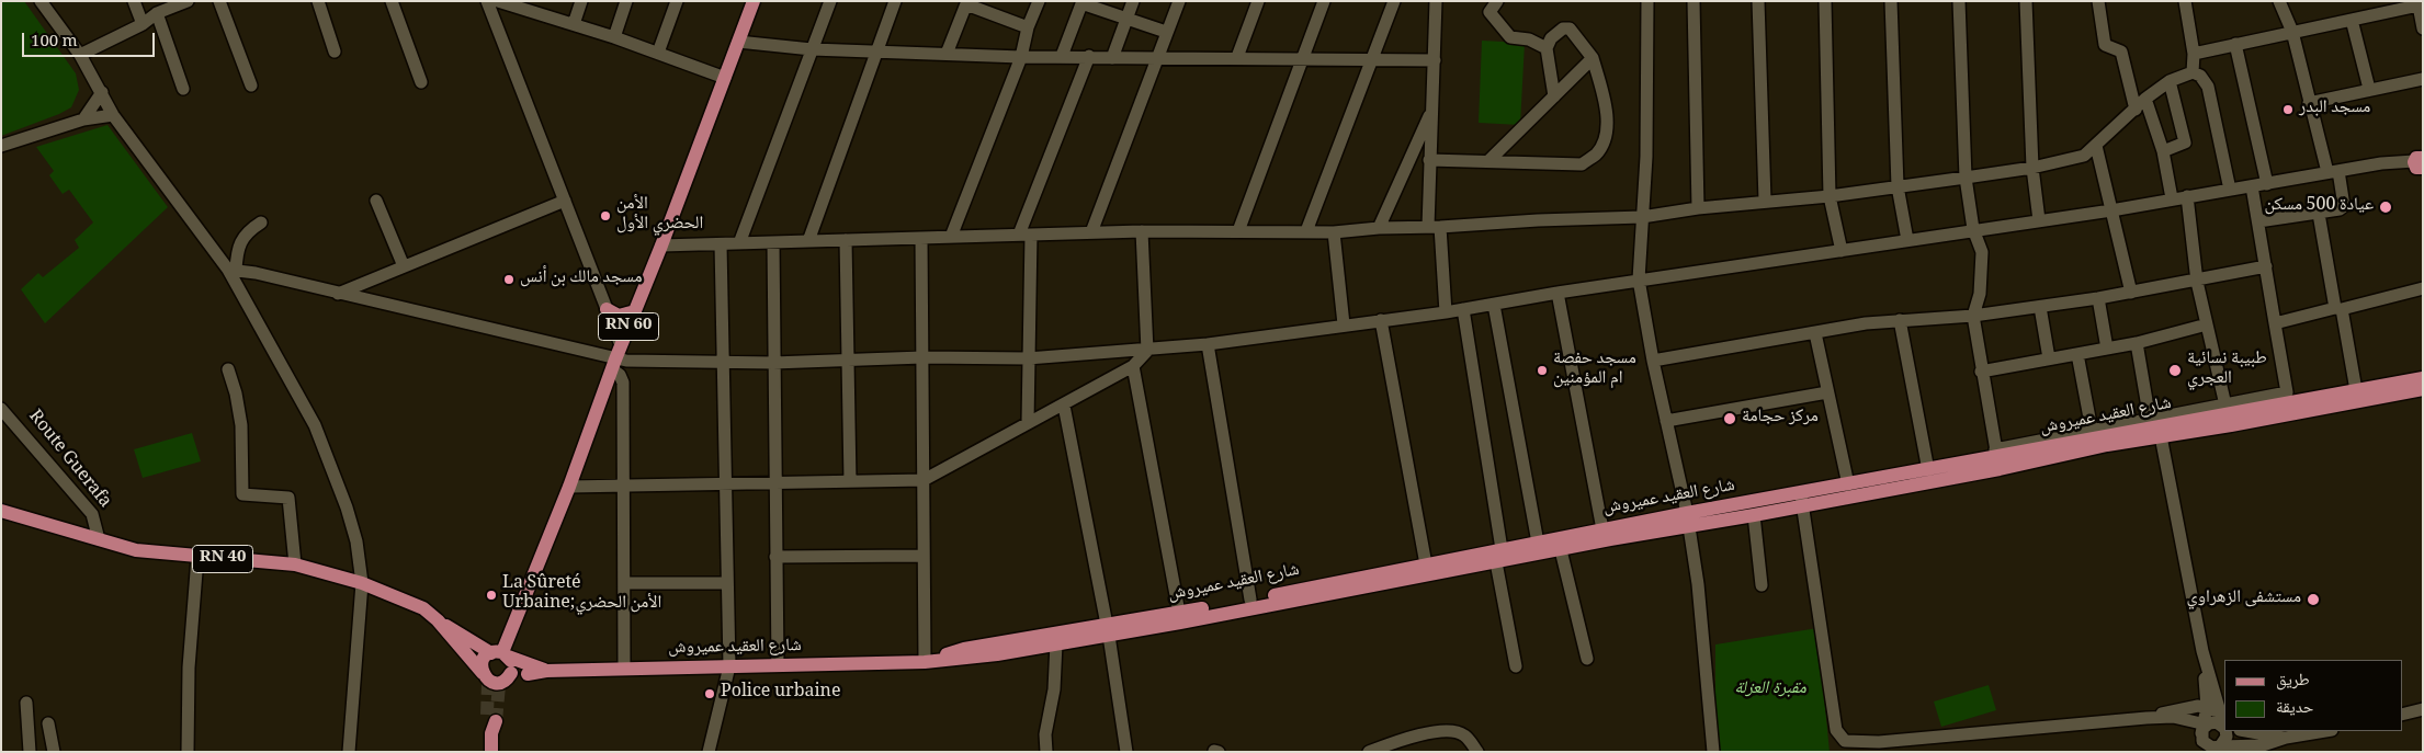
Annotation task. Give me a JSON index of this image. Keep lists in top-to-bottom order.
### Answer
{
  "streets": {
    "main road": ["RN 60", "شارع العقيد عميروش", "RN 40"],
    "street": ["Route Guerafa"]
  },
  "crossings": [
    ["RN 60", "RN 40"],
    ["Route Guerafa", "RN 40"]
  ],
  "parks": ["مقبرة العزلة"],
  "places": [
    "مسجد البدر",
    "عيادة 500 مسكن",
    "الأمن الحضري الأول",
    "مسجد مالك بن أنس",
    "مسجد حفصة ام المؤمنين",
    "طبيبة نسائية العجري",
    "مركز حجامة",
    "La Sûreté Urbaine;الأمن الحضري",
    "مستشفى الزهراوي",
    "Police urbaine"
  ],
  "legend": ["طريق", "حديقة"],
  "scale_bar": "100 m"
}
